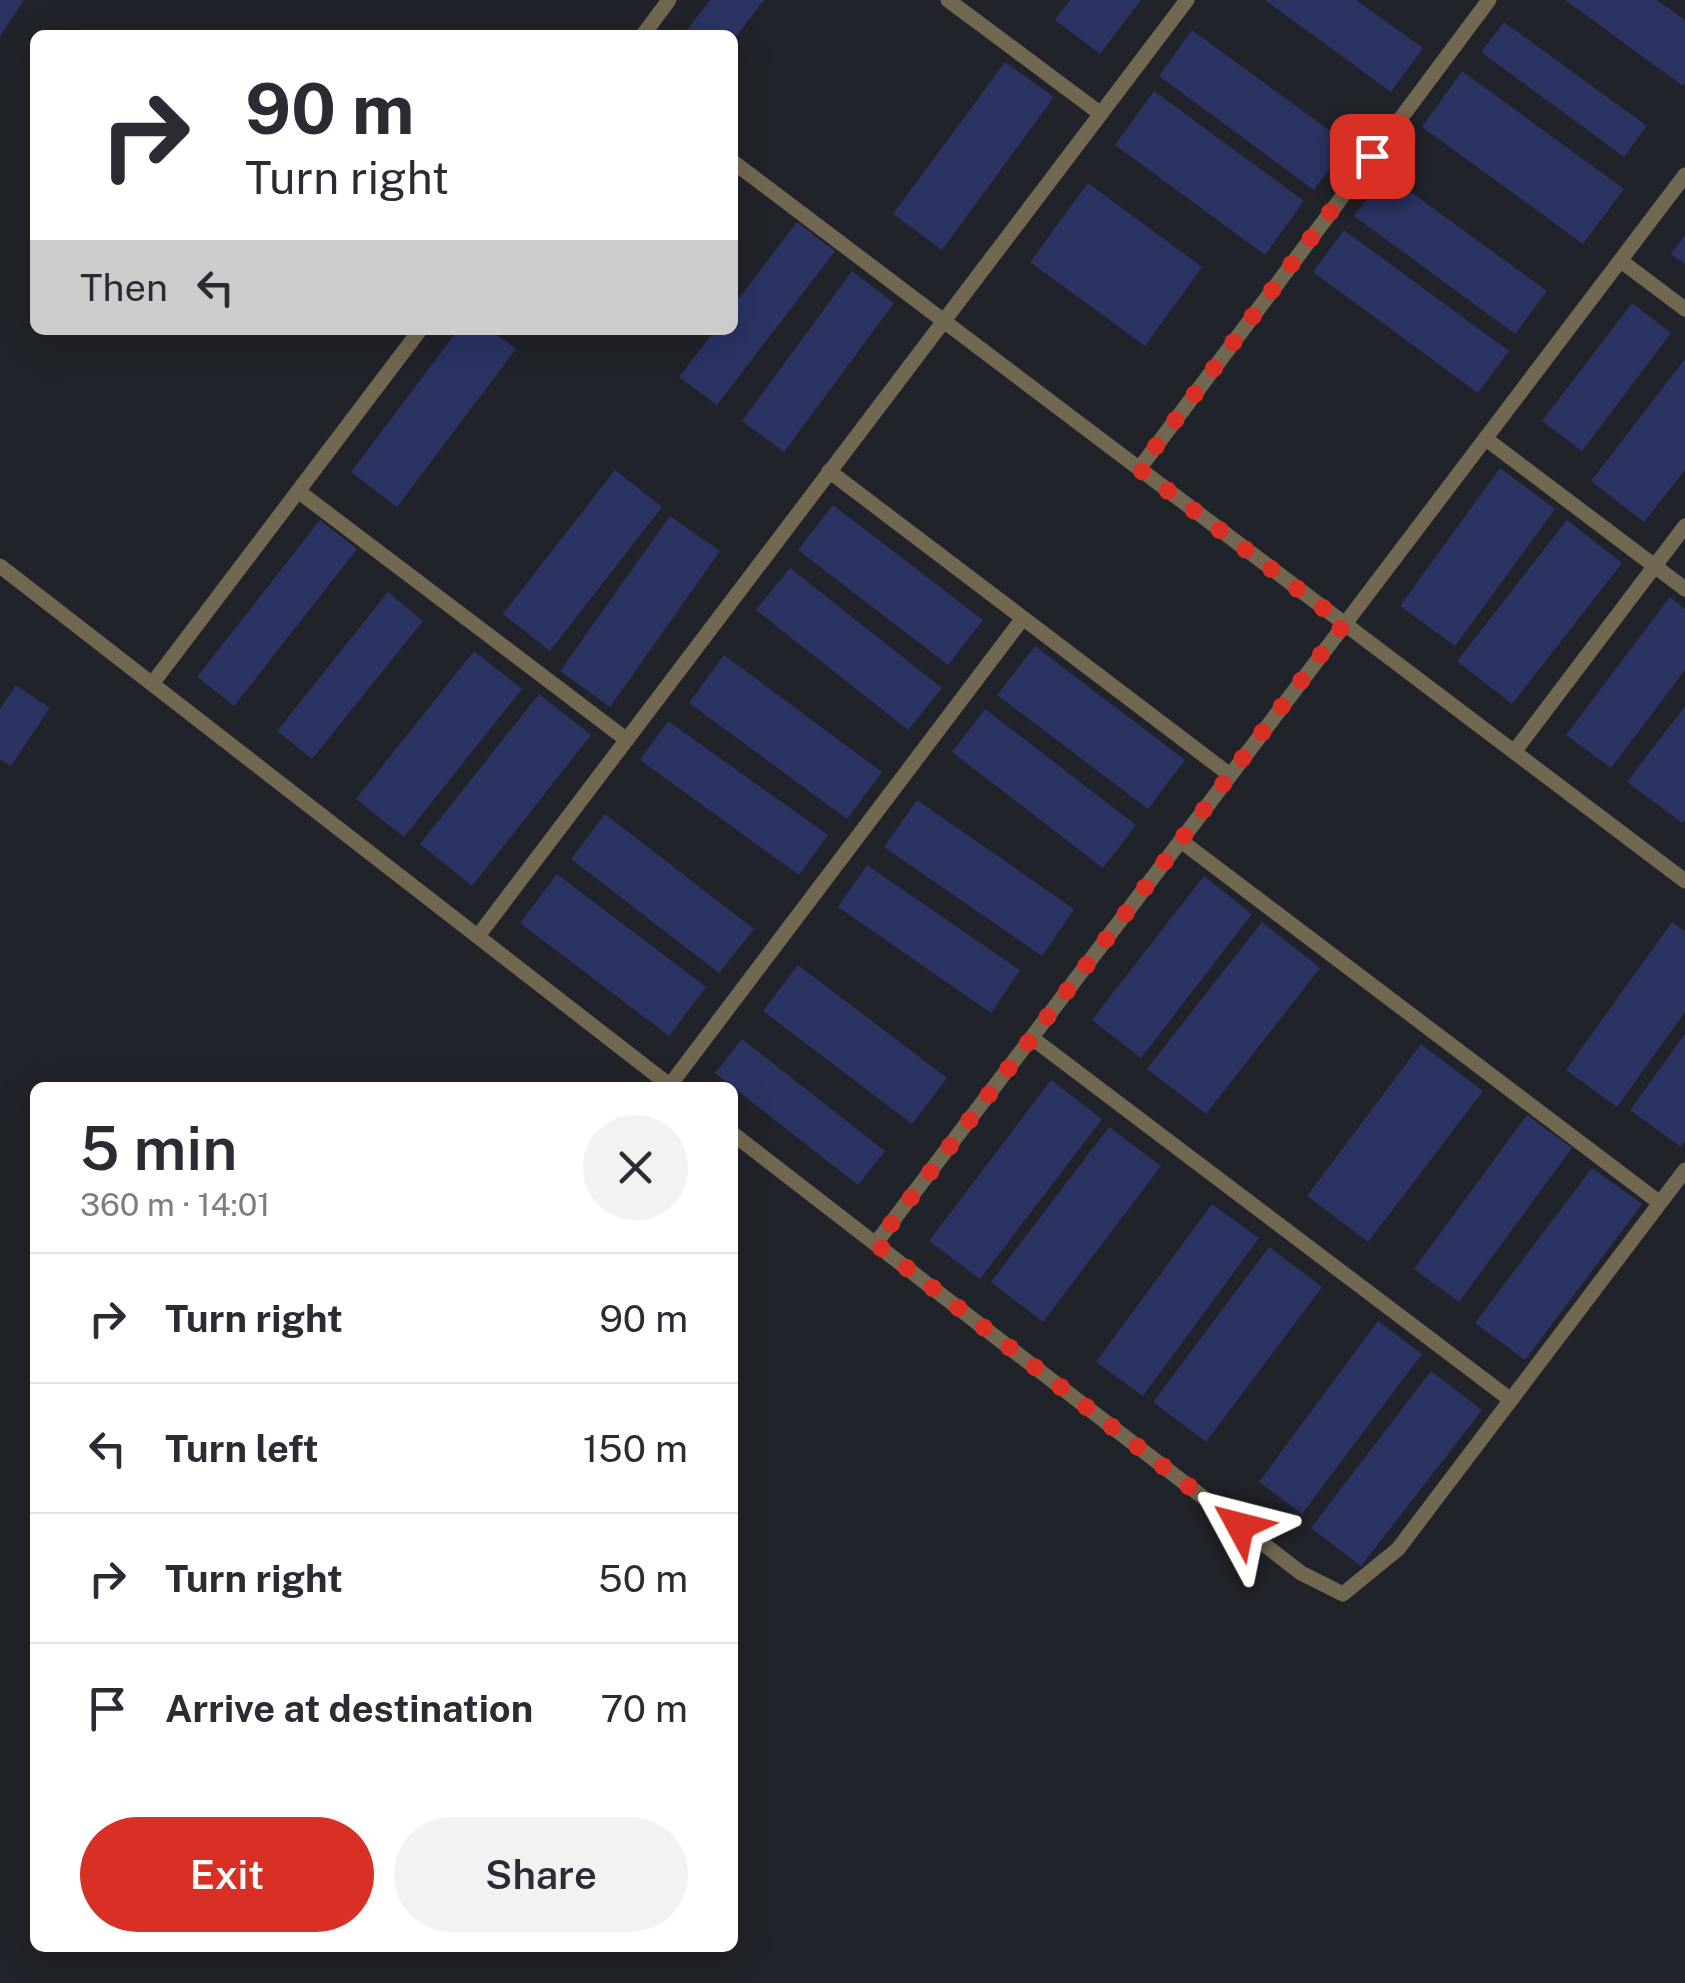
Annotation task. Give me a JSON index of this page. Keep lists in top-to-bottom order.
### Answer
{
  "page": {
    "turn": ["90 m", "Turn right"],
    "then": "Then",
    "heading": ["5 min", "360 m · 14:01"],
    "list": [
      {
        "name": "Turn right",
        "value": "90 m"
      },
      {
        "name": "Turn left",
        "value": "150 m"
      },
      {
        "name": "Turn right",
        "value": "50 m"
      },
      {
        "name": "Arrive at destination",
        "value": "70 m"
      }
    ],
    "buttons": ["Exit", "Share"]
  }
}
